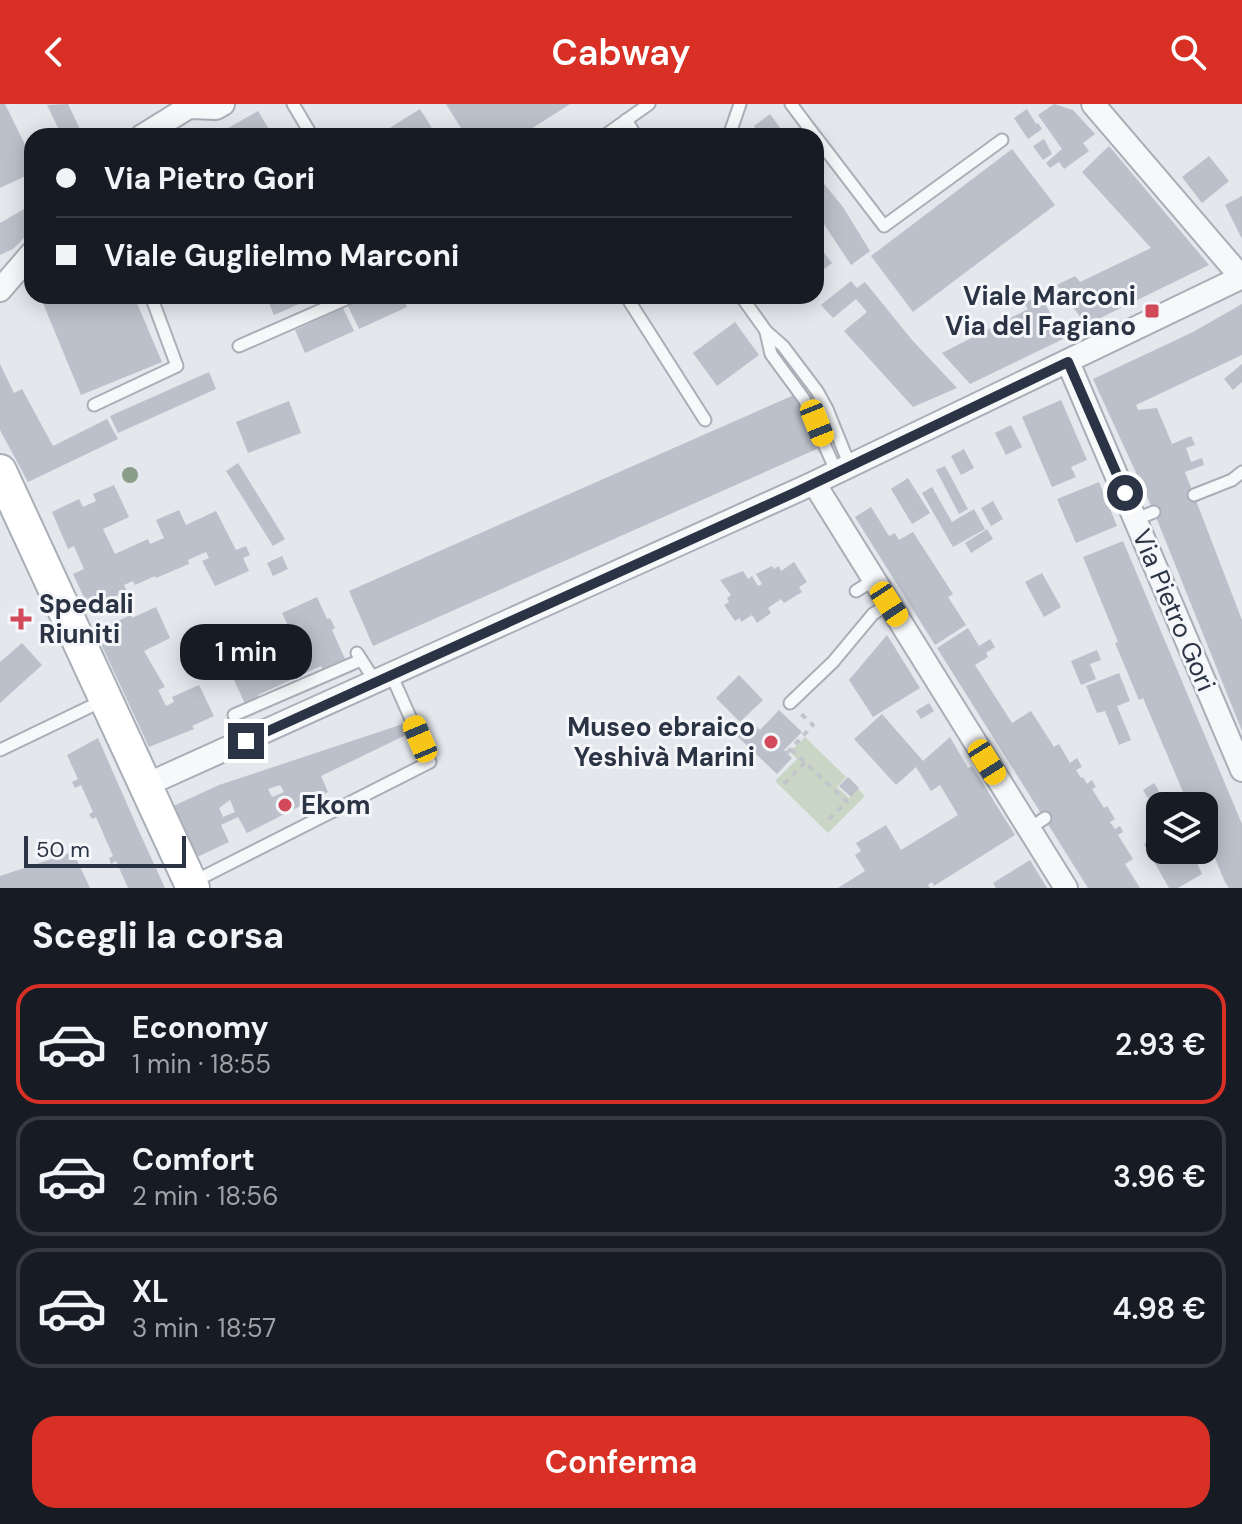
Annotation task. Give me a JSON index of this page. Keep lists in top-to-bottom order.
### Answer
{
  "streets": {
    "street": ["Via Pietro Gori"]
  },
  "places": {
    "transit": ["Viale Marconi Via del Fagiano"],
    "health": ["Spedali Riuniti"],
    "other": ["Museo ebraico Yeshivà Marini", "Ekom"]
  },
  "scale_bar": "50 m",
  "page": {
    "header": "Cabway",
    "banner": ["Via Pietro Gori", "Viale Guglielmo Marconi"],
    "bubble": "1 min",
    "scale": "50 m",
    "heading": "Scegli la corsa",
    "list": [
      {
        "name": "Economy",
        "note": "1 min · 18:55",
        "value": "2.93 €"
      },
      {
        "name": "Comfort",
        "note": "2 min · 18:56",
        "value": "3.96 €"
      },
      {
        "name": "XL",
        "note": "3 min · 18:57",
        "value": "4.98 €"
      }
    ],
    "buttons": "Conferma"
  }
}
